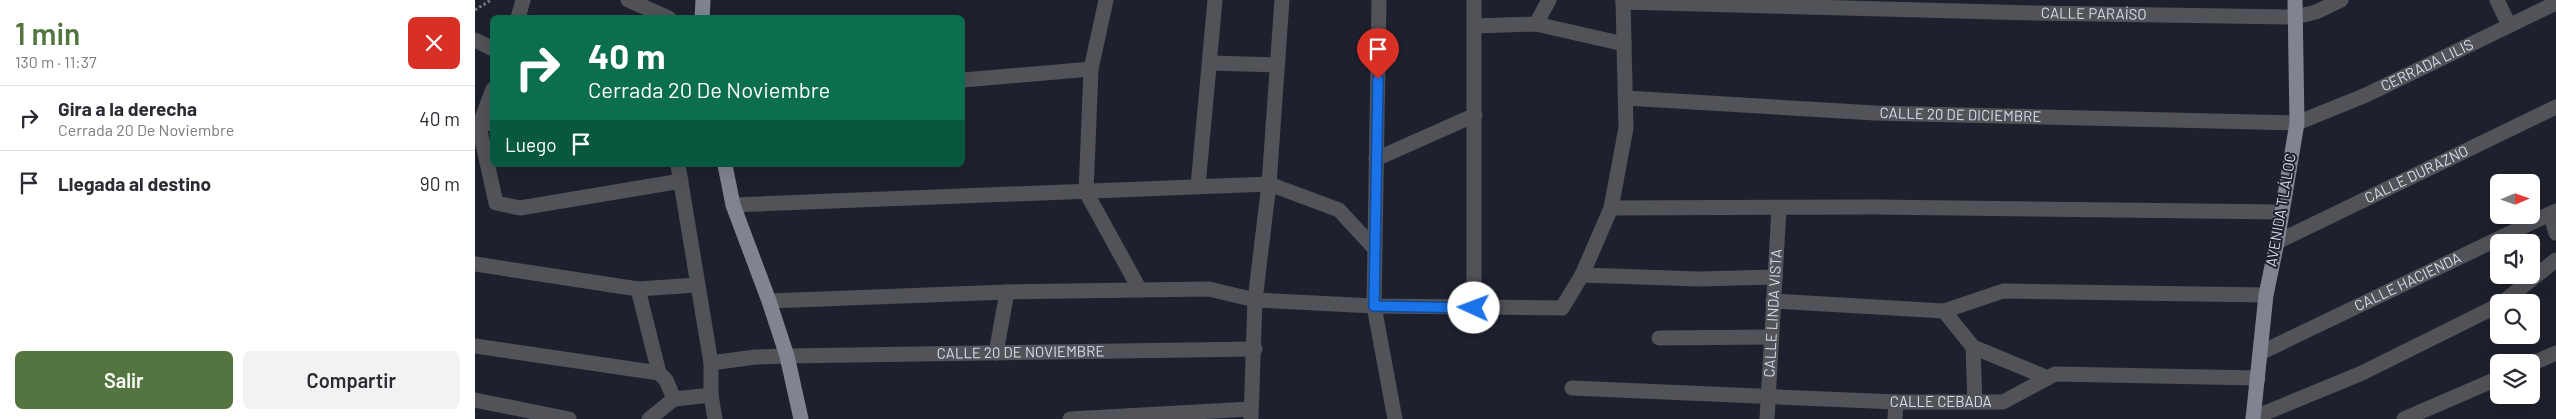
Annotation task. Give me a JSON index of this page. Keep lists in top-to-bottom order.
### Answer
{
  "streets": {
    "main road": ["AVENIDA TLÁLOC"],
    "street": [
      "CALLE PARAÍSO",
      "CERRADA LILIS",
      "CALLE 20 DE DICIEMBRE",
      "CALLE DURAZNO",
      "CALLE HACIENDA",
      "CALLE LINDA VISTA",
      "CALLE 20 DE NOVIEMBRE",
      "CALLE CEBADA"
    ]
  },
  "crossings": [
    ["CALLE PARAÍSO", "AVENIDA TLÁLOC"],
    ["CERRADA LILIS", "CALLE 20 DE DICIEMBRE"],
    ["CERRADA LILIS", "AVENIDA TLÁLOC"],
    ["CALLE 20 DE DICIEMBRE", "AVENIDA TLÁLOC"],
    ["CALLE DURAZNO", "AVENIDA TLÁLOC"],
    ["AVENIDA TLÁLOC", "CALLE HACIENDA"],
    ["AVENIDA TLÁLOC", "CALLE CEBADA"],
    ["CALLE LINDA VISTA", "CALLE CEBADA"]
  ],
  "north": "right",
  "page": {
    "heading": ["1 min", "130 m · 11:37"],
    "turn": ["40 m", "Cerrada 20 De Noviembre"],
    "list": [
      {
        "name": "Gira a la derecha",
        "note": "Cerrada 20 De Noviembre",
        "value": "40 m"
      },
      {
        "name": "Llegada al destino",
        "value": "90 m"
      }
    ],
    "then": "Luego",
    "buttons": ["Salir", "Compartir"]
  }
}
